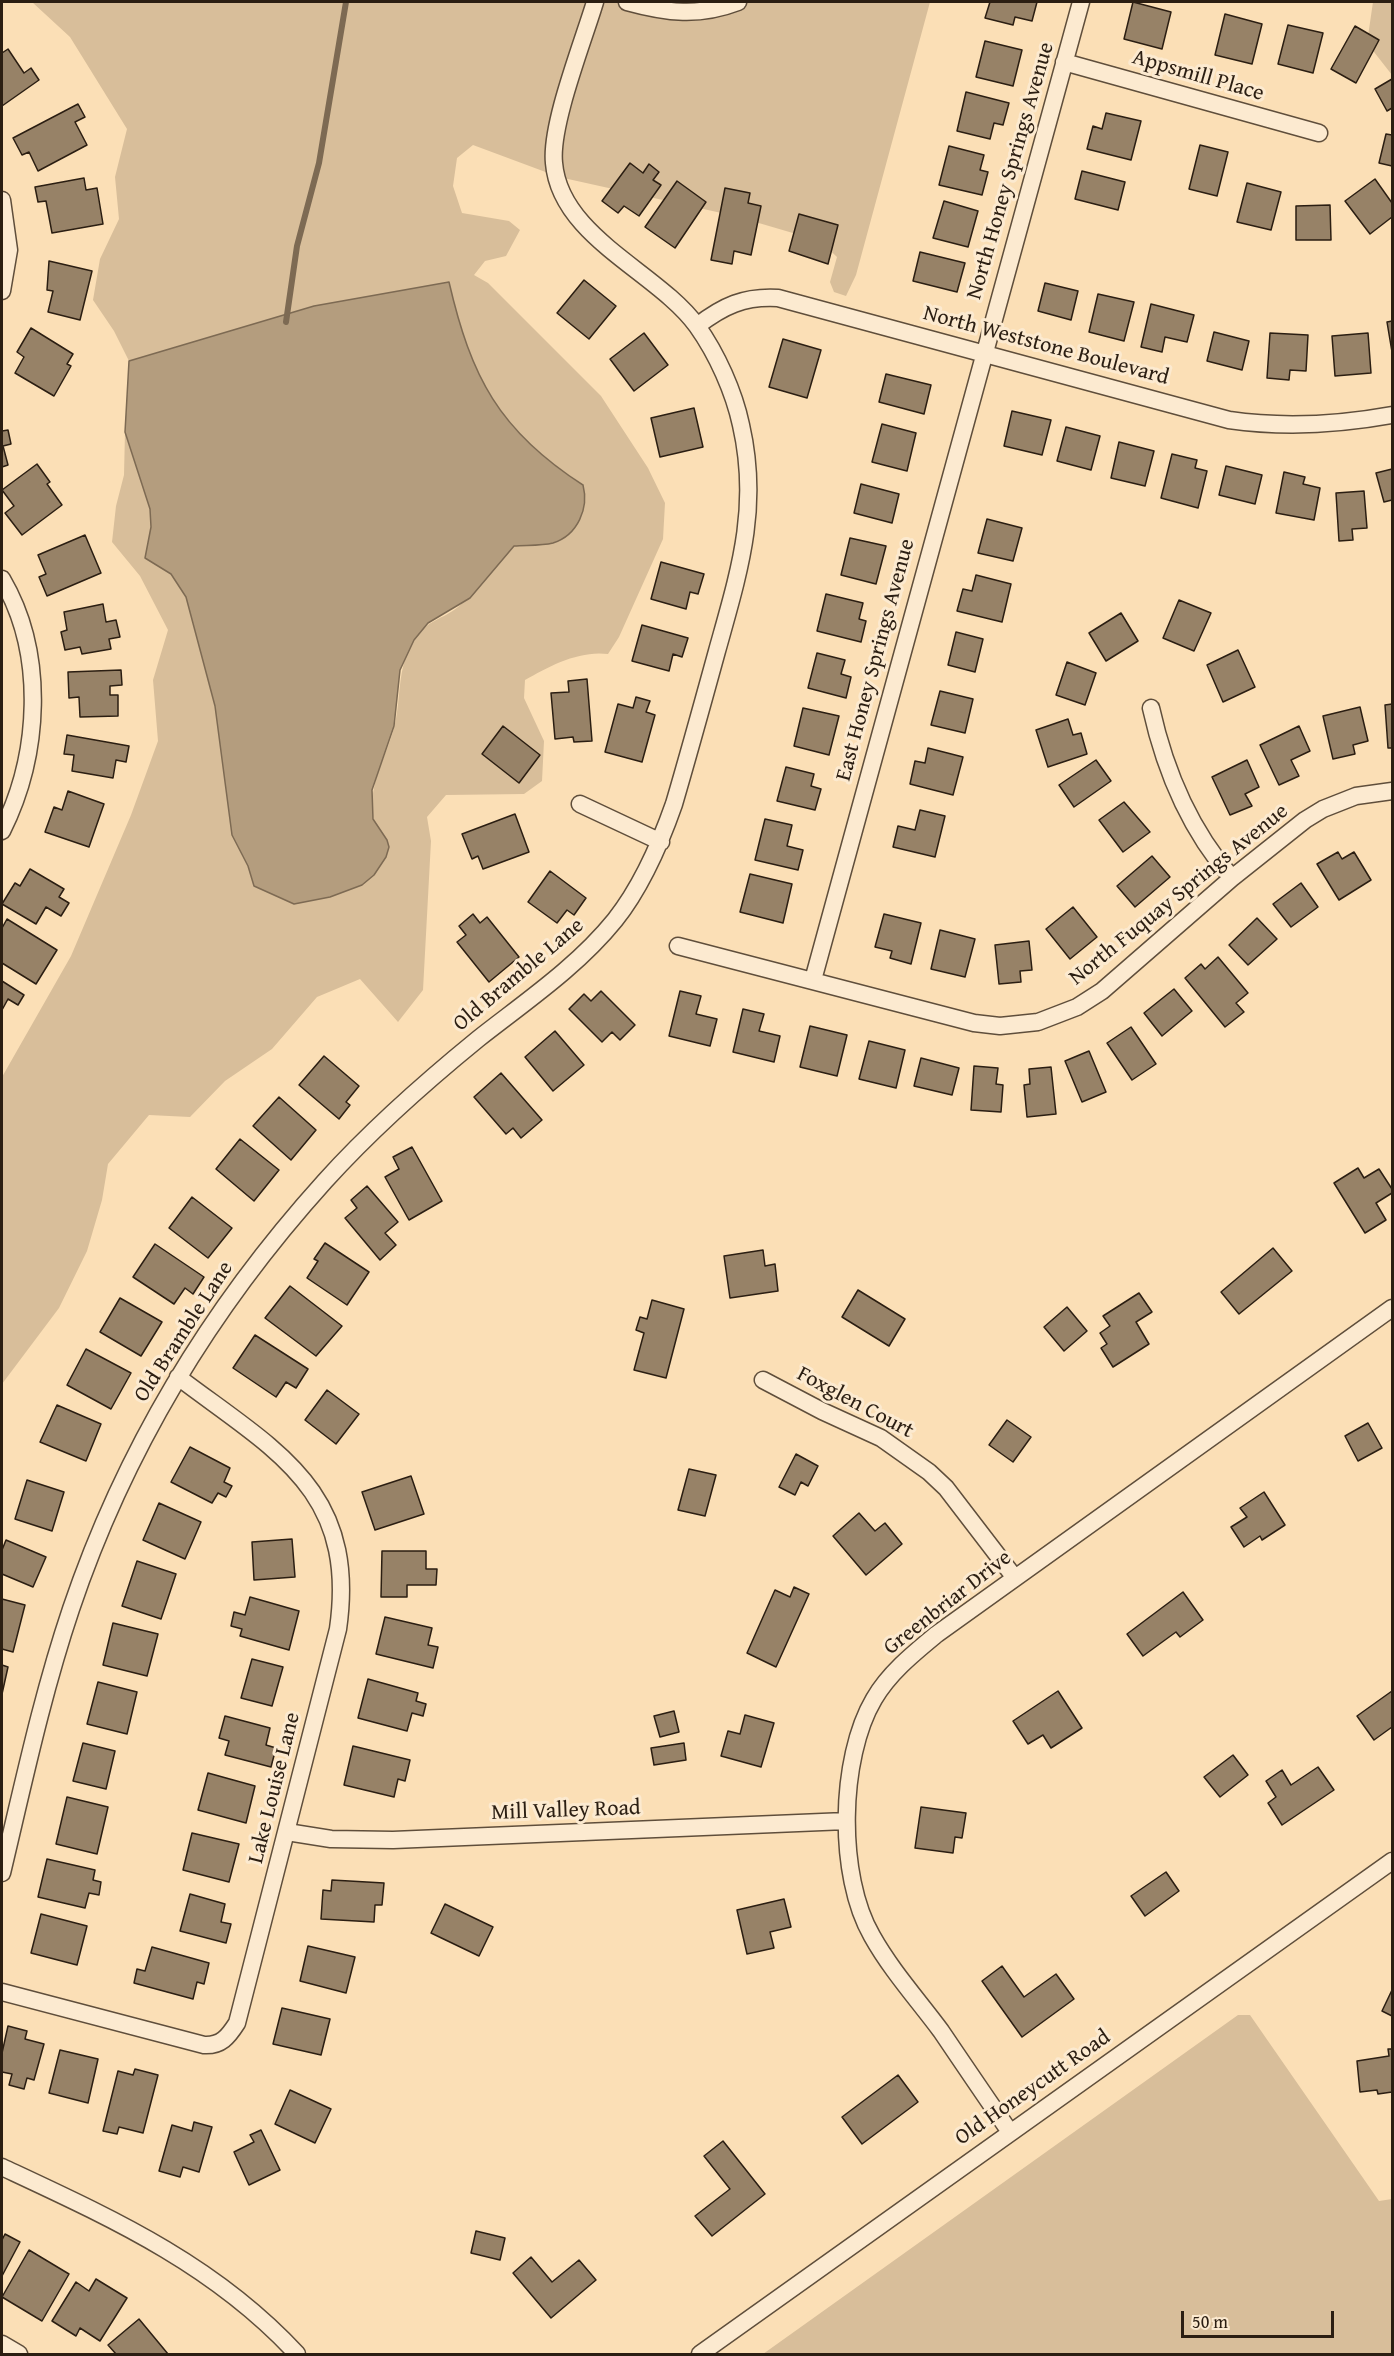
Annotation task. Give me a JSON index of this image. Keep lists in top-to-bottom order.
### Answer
{
  "streets": {
    "street": [
      "Appsmill Place",
      "North Honey Springs Avenue",
      "North Weststone Boulevard",
      "East Honey Springs Avenue",
      "North Fuquay Springs Avenue",
      "Old Bramble Lane",
      "Foxglen Court",
      "Greenbriar Drive",
      "Lake Louise Lane",
      "Mill Valley Road",
      "Old Honeycutt Road"
    ]
  },
  "crossings": [
    ["Appsmill Place", "North Honey Springs Avenue"],
    ["North Honey Springs Avenue", "North Weststone Boulevard"],
    ["North Honey Springs Avenue", "East Honey Springs Avenue"],
    ["North Weststone Boulevard", "East Honey Springs Avenue"],
    ["North Weststone Boulevard", "Old Bramble Lane"],
    ["East Honey Springs Avenue", "North Fuquay Springs Avenue"],
    ["Old Bramble Lane", "Lake Louise Lane"],
    ["Foxglen Court", "Greenbriar Drive"],
    ["Greenbriar Drive", "Mill Valley Road"],
    ["Greenbriar Drive", "Old Honeycutt Road"],
    ["Lake Louise Lane", "Mill Valley Road"]
  ],
  "scale_bar": "50 m"
}
